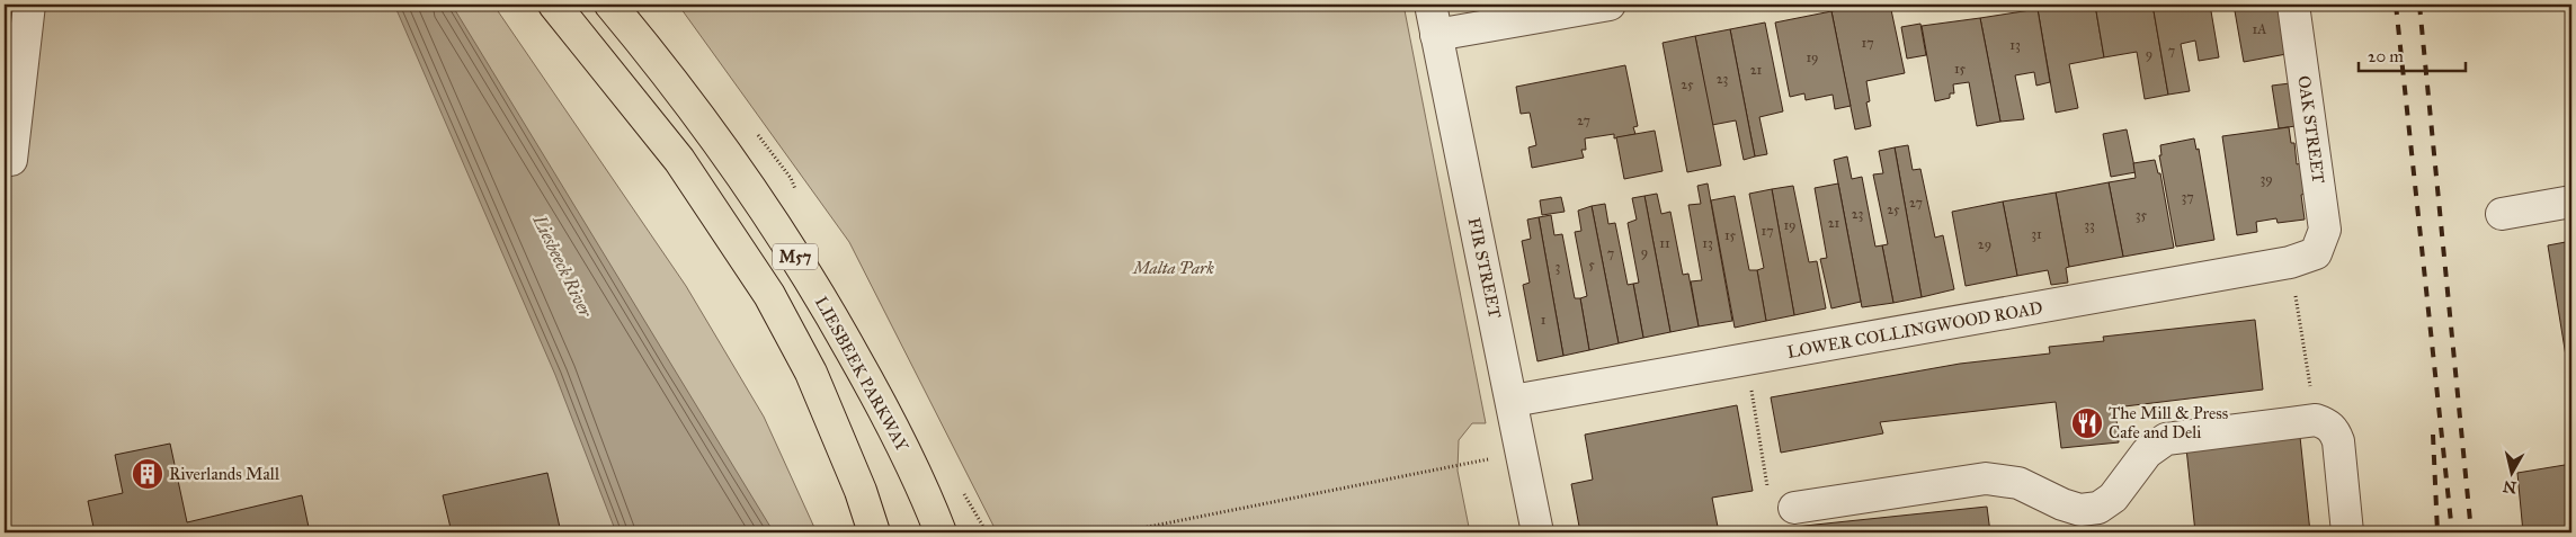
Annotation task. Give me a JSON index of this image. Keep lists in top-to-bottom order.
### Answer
{
  "streets": {
    "main road": ["M57", "LIESBEEK PARKWAY"],
    "street": ["OAK STREET", "FIR STREET", "LOWER COLLINGWOOD ROAD"]
  },
  "crossings": [
    ["OAK STREET", "LOWER COLLINGWOOD ROAD"],
    ["FIR STREET", "LOWER COLLINGWOOD ROAD"]
  ],
  "water": ["Liesbeeck River"],
  "parks": ["Malta Park"],
  "places": {
    "restaurant": ["The Mill & Press Cafe and Deli"],
    "building": ["Riverlands Mall"]
  },
  "house_numbers": [
    "1A",
    "17",
    "13",
    "7",
    "9",
    "19",
    "15",
    "21",
    "23",
    "25",
    "27",
    "39",
    "37",
    "27",
    "25",
    "23",
    "35",
    "21",
    "19",
    "33",
    "17",
    "31",
    "15",
    "11",
    "13",
    "29",
    "9",
    "7",
    "5",
    "3",
    "1"
  ],
  "scale_bar": "20 m",
  "north": "bottom"
}
